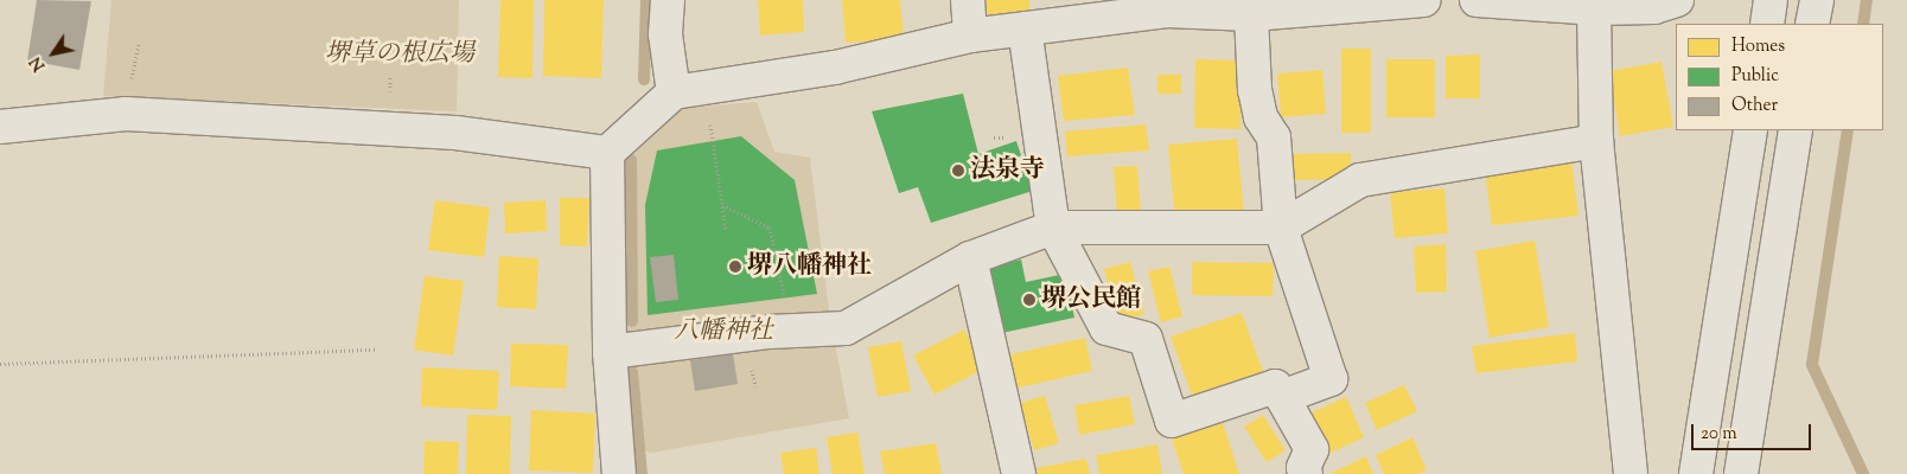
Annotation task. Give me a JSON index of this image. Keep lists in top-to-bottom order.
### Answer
{
  "parks": ["堺草の根広場", "八幡神社"],
  "places": ["法泉寺", "堺八幡神社", "堺公民館"],
  "legend": ["Homes", "Public", "Other"],
  "scale_bar": "20 m",
  "north": "bottom left"
}
